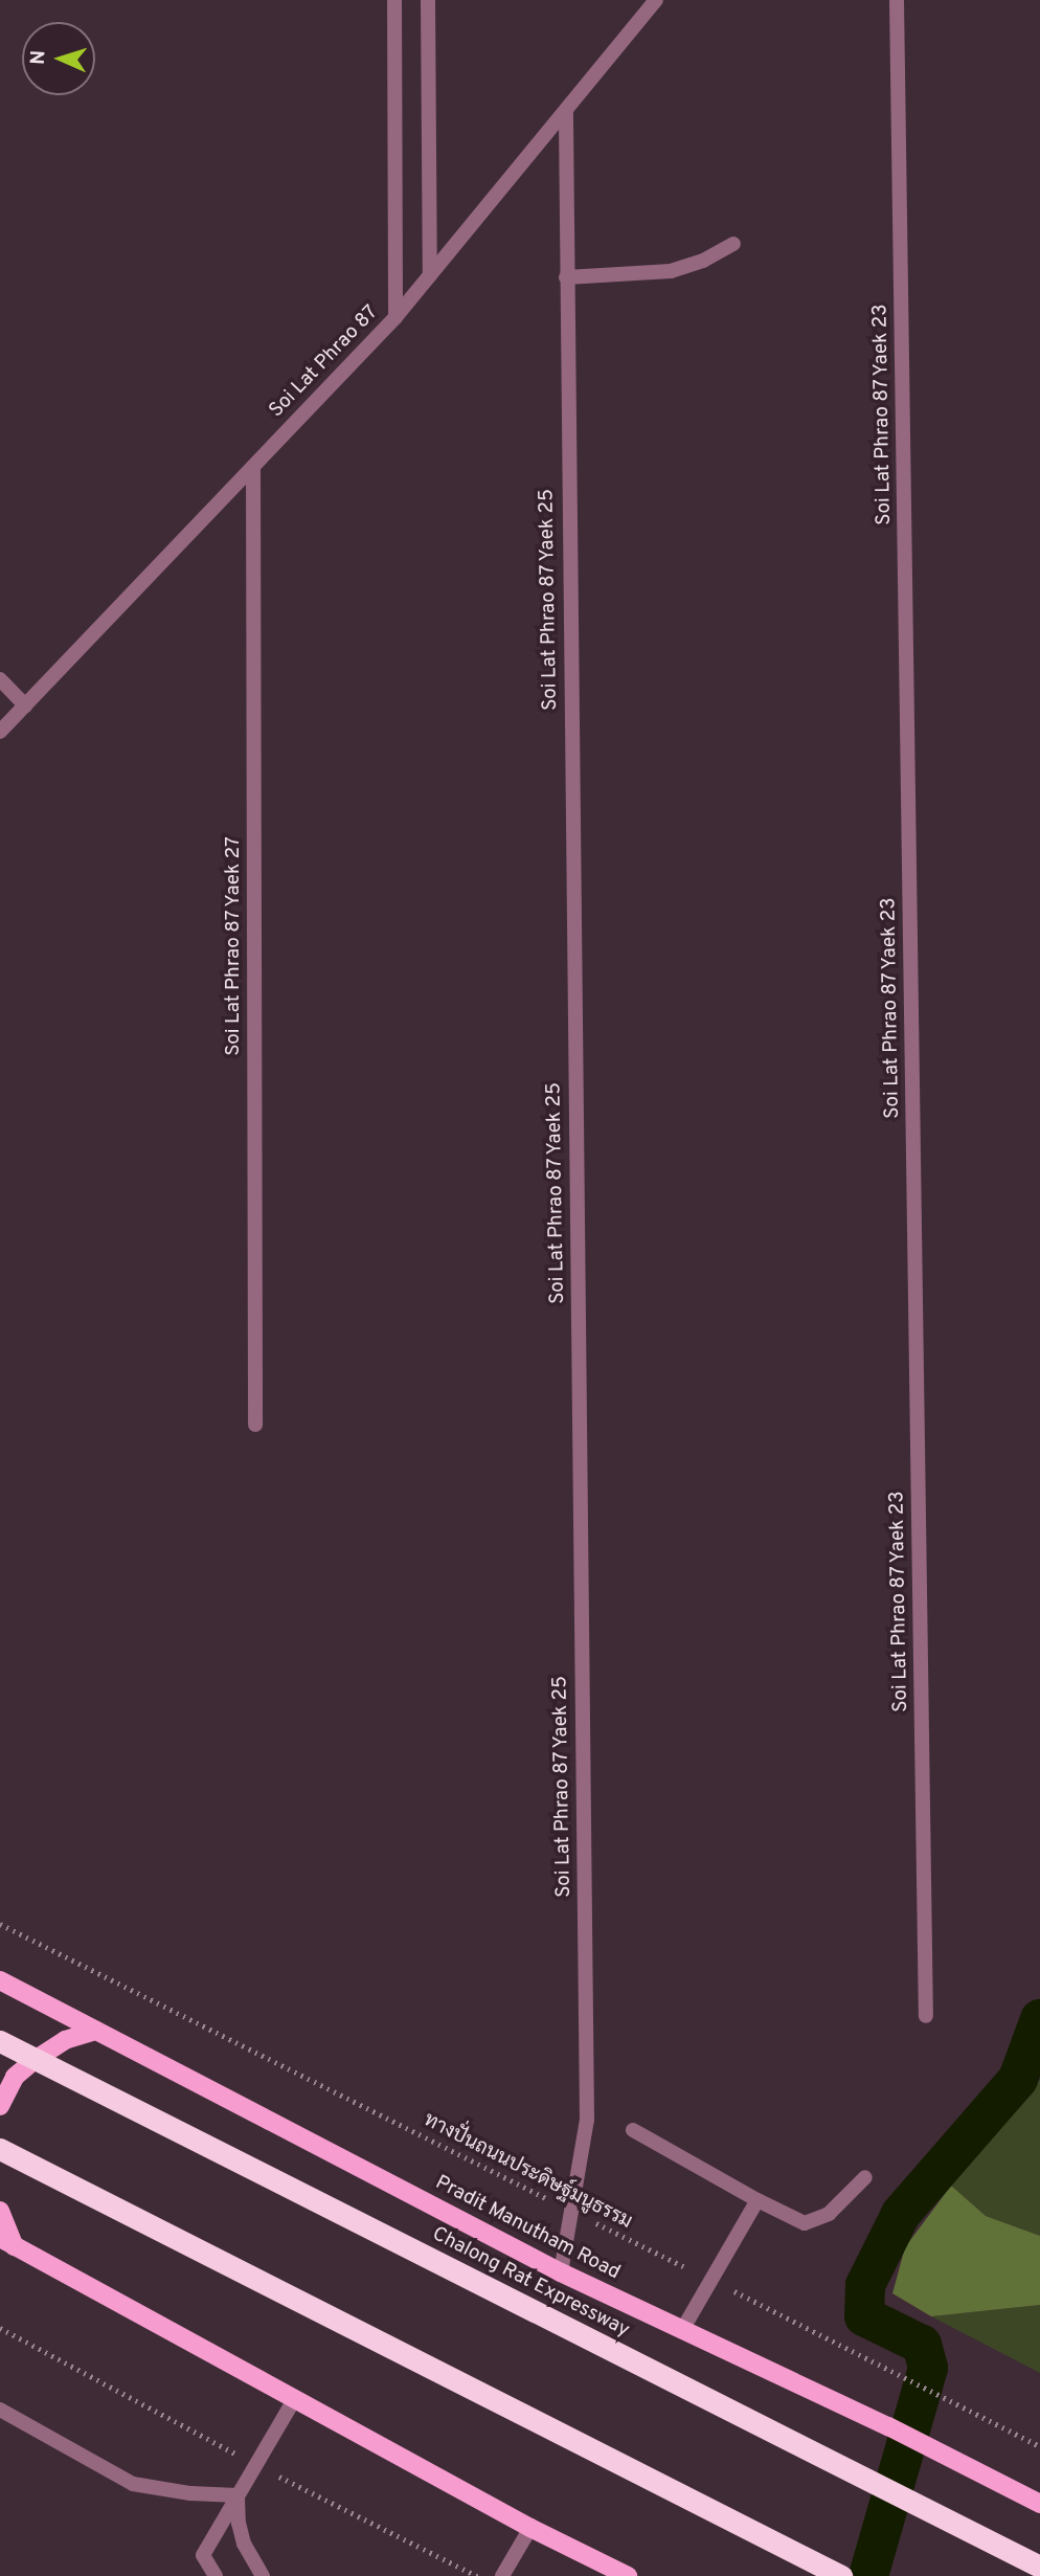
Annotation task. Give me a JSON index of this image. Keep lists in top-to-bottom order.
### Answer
{
  "streets": {
    "highway": ["Chalong Rat Expressway"],
    "main road": ["Pradit Manutham Road"],
    "street": [
      "Soi Lat Phrao 87",
      "Soi Lat Phrao 87 Yaek 23",
      "Soi Lat Phrao 87 Yaek 25",
      "Soi Lat Phrao 87 Yaek 27"
    ],
    "path": ["ทางปั่นถนนประดิษฐ์มนูธรรม"]
  },
  "crossings": [
    ["Soi Lat Phrao 87", "Soi Lat Phrao 87 Yaek 25"],
    ["Soi Lat Phrao 87", "Soi Lat Phrao 87 Yaek 27"],
    ["Soi Lat Phrao 87 Yaek 25", "ทางปั่นถนนประดิษฐ์มนูธรรม"],
    ["Soi Lat Phrao 87 Yaek 25", "Pradit Manutham Road"]
  ],
  "north": "left"
}
